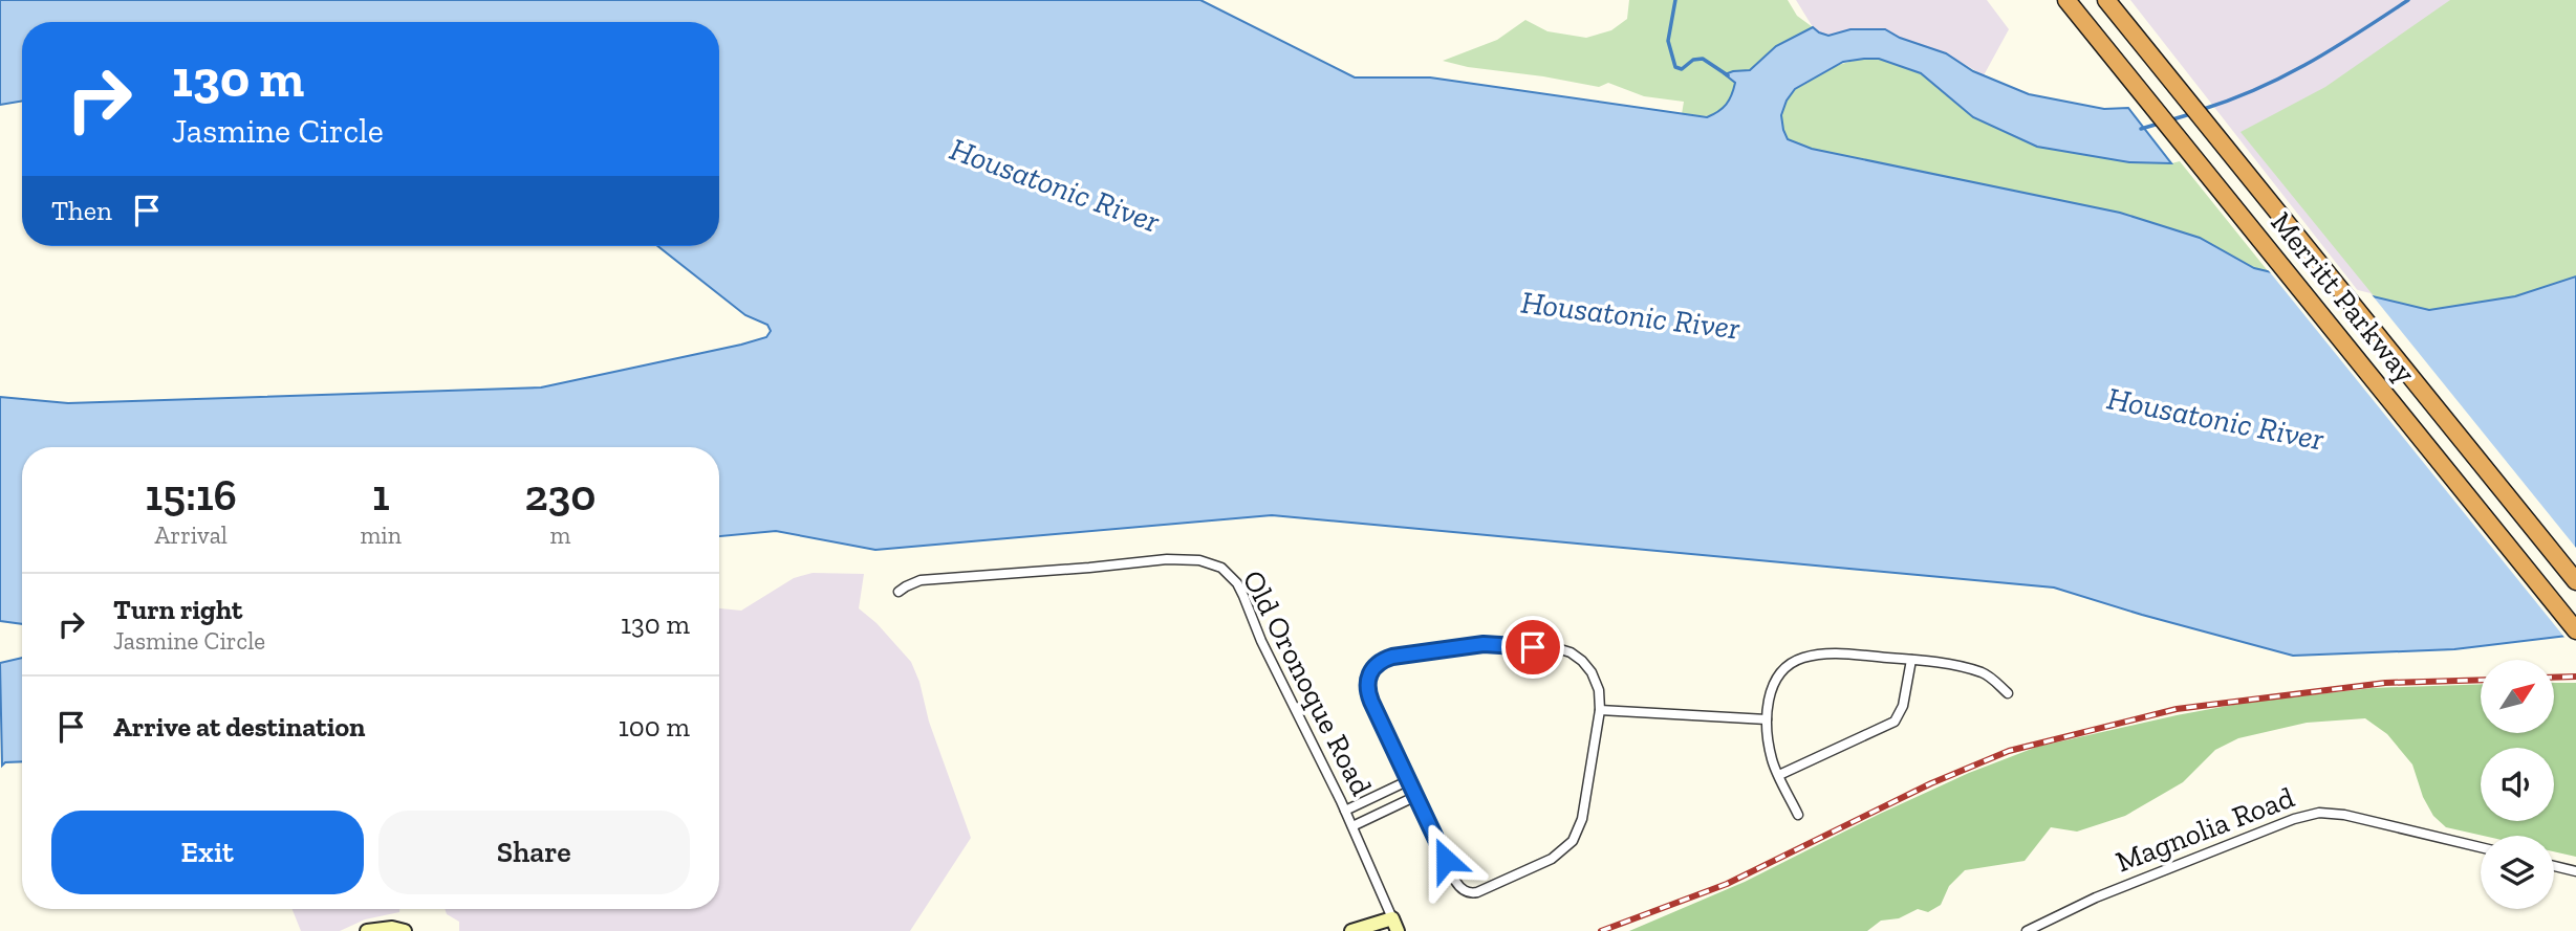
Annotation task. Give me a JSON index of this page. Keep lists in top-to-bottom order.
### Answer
{
  "streets": {
    "highway": ["Merritt Parkway"],
    "street": ["Old Oronoque Road", "Magnolia Road"]
  },
  "water": ["Housatonic River"],
  "north": "top right",
  "page": {
    "turn": ["130 m", "Jasmine Circle"],
    "then": "Then",
    "eta": [
      "15:16",
      "Arrival",
      "1",
      "min",
      "230",
      "m"
    ],
    "list": [
      {
        "name": "Turn right",
        "note": "Jasmine Circle",
        "value": "130 m"
      },
      {
        "name": "Arrive at destination",
        "value": "100 m"
      }
    ],
    "buttons": ["Exit", "Share"]
  }
}
